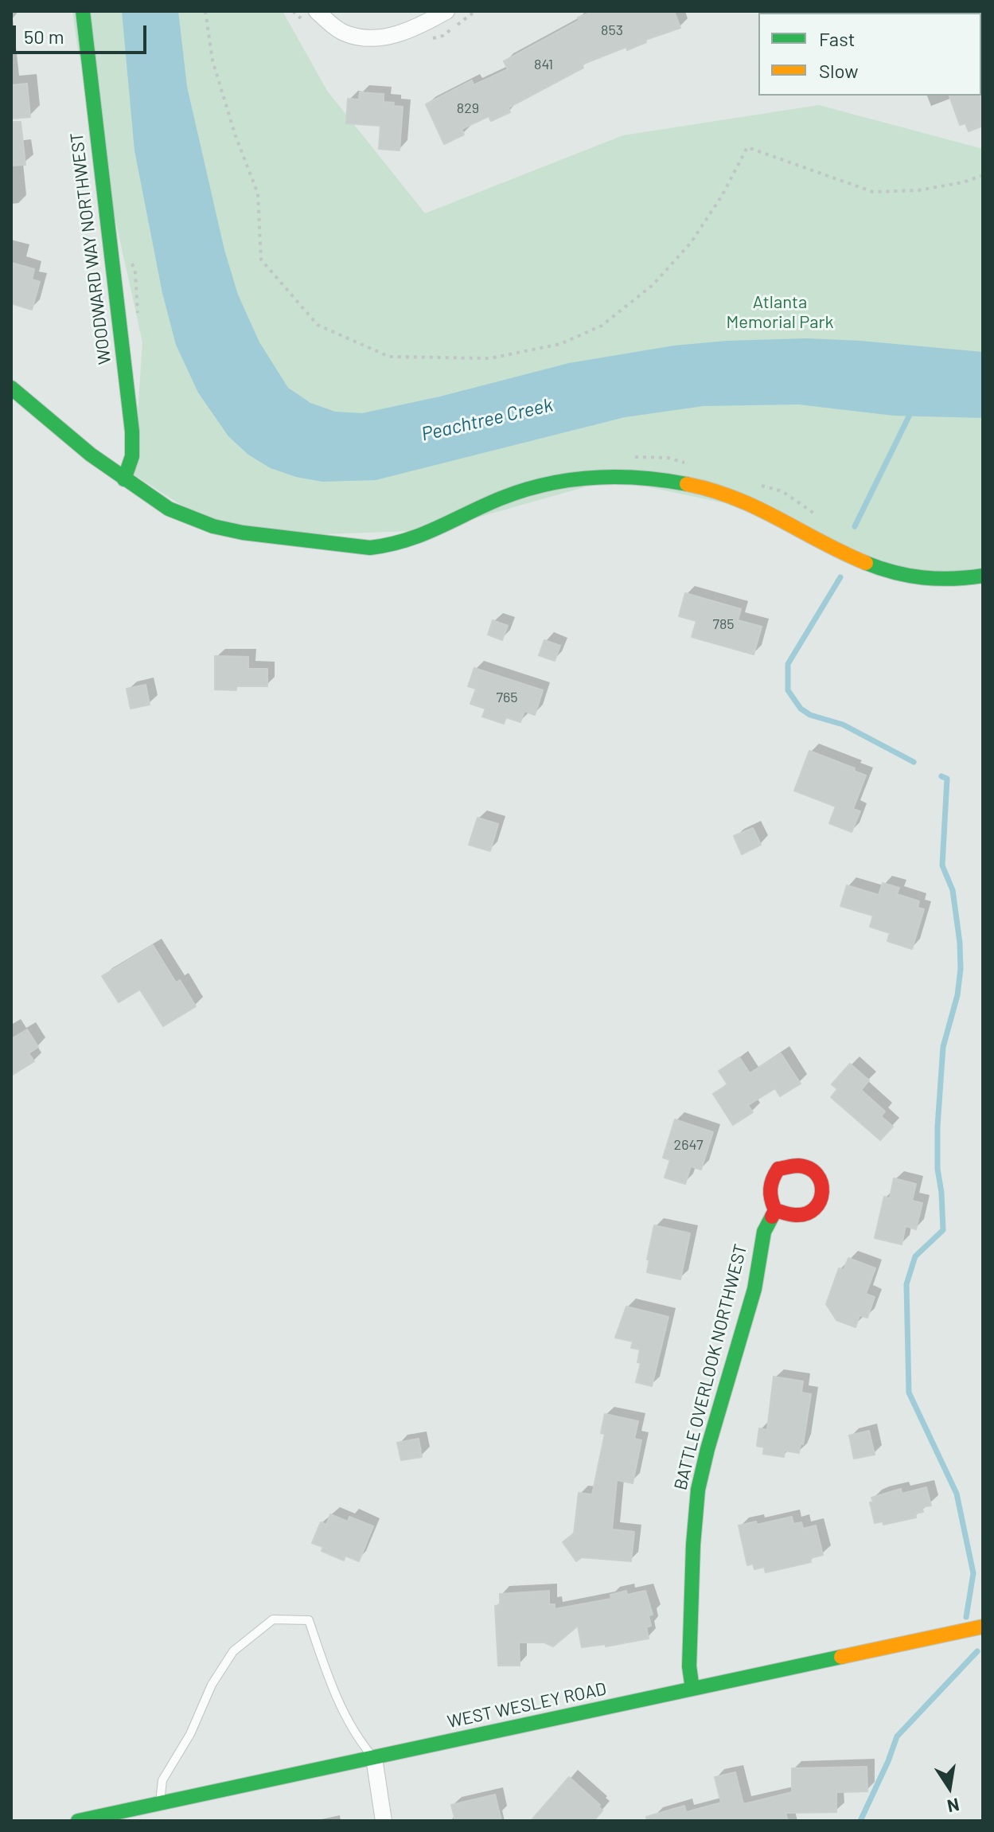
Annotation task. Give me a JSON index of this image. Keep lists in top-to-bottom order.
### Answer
{
  "streets": {
    "street": ["WOODWARD WAY NORTHWEST", "BATTLE OVERLOOK NORTHWEST", "WEST WESLEY ROAD"]
  },
  "crossings": [
    ["BATTLE OVERLOOK NORTHWEST", "WEST WESLEY ROAD"]
  ],
  "water": ["Peachtree Creek"],
  "parks": ["Atlanta Memorial Park"],
  "house_numbers": [
    "853",
    "841",
    "829",
    "785",
    "765",
    "2647"
  ],
  "legend": ["Fast", "Slow"],
  "scale_bar": "50 m",
  "north": "bottom"
}
